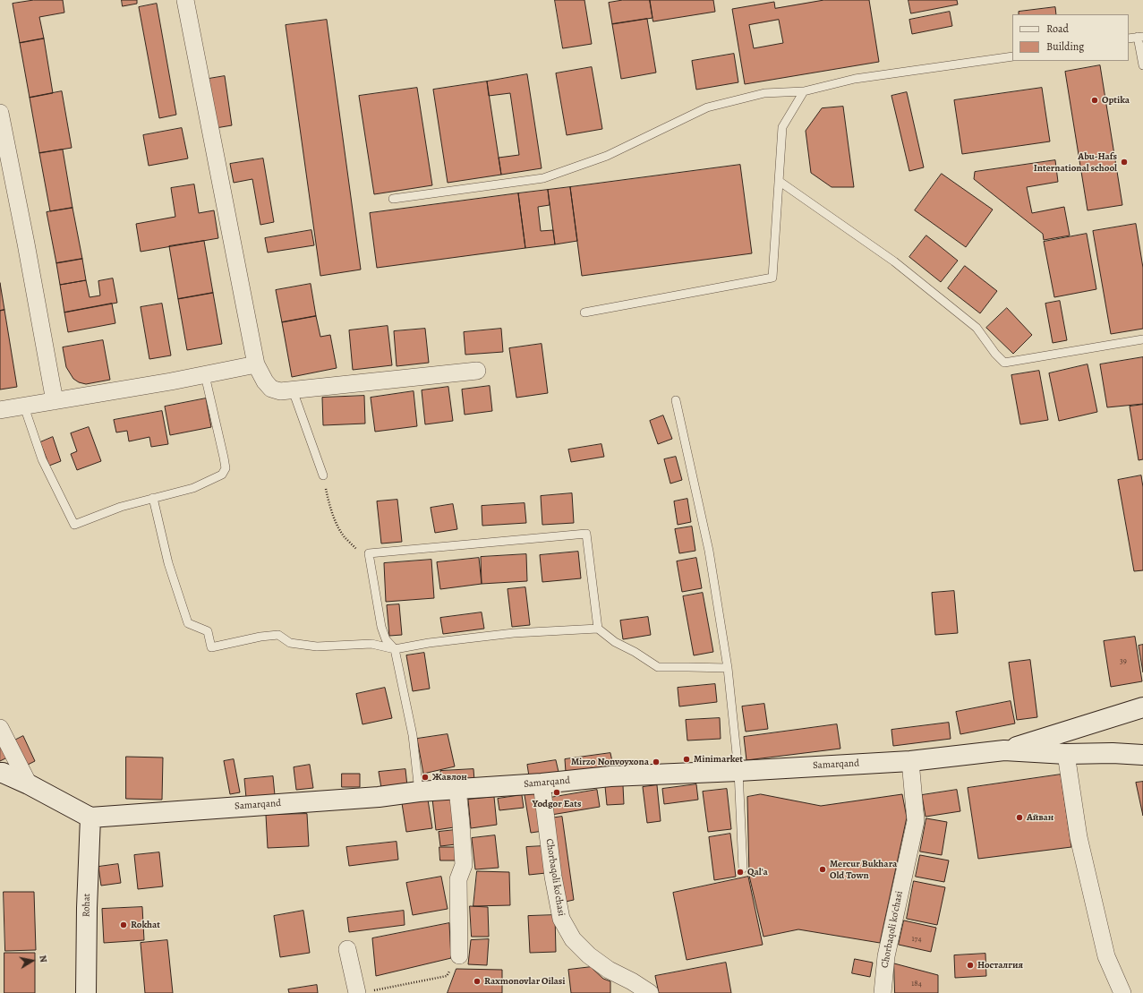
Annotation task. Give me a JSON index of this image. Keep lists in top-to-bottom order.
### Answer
{
  "streets": {
    "street": ["Samarqand", "Chorbaqoli ko'chasi", "Rohat"]
  },
  "crossings": [
    ["Samarqand", "Chorbaqoli ko'chasi"],
    ["Samarqand", "Rohat"]
  ],
  "places": [
    "Optika",
    "Abu-Hafs International school",
    "Minimarket",
    "Mirzo Nonvoyxona",
    "Жавлон",
    "Yodgor Eats",
    "Айван",
    "Mercur Bukhara Old Town",
    "Qal'a",
    "Rokhat",
    "Носталгия",
    "Raxmonovlar Oilasi"
  ],
  "house_numbers": ["39", "174", "184"],
  "legend": ["Road", "Building"],
  "north": "right"
}
